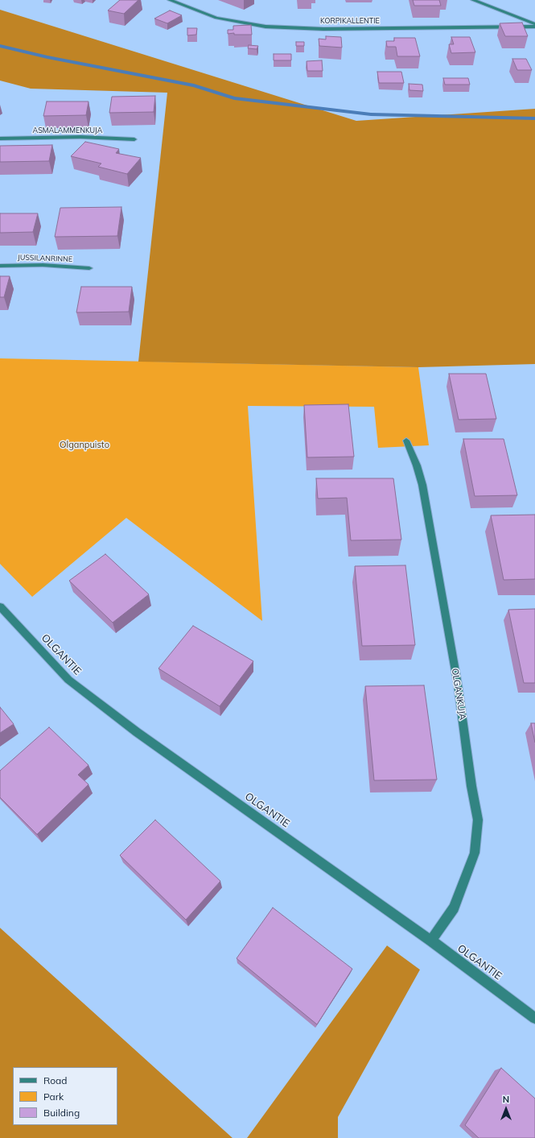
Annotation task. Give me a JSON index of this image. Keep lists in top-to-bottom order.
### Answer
{
  "streets": {
    "street": [
      "KORPIKALLENTIE",
      "ASMALAMMENKUJA",
      "JUSSILANRINNE",
      "OLGANTIE",
      "OLGANKUJA"
    ]
  },
  "crossings": [
    ["OLGANTIE", "OLGANKUJA"]
  ],
  "parks": ["Olganpuisto"],
  "legend": ["Road", "Park", "Building"],
  "north": "top"
}
